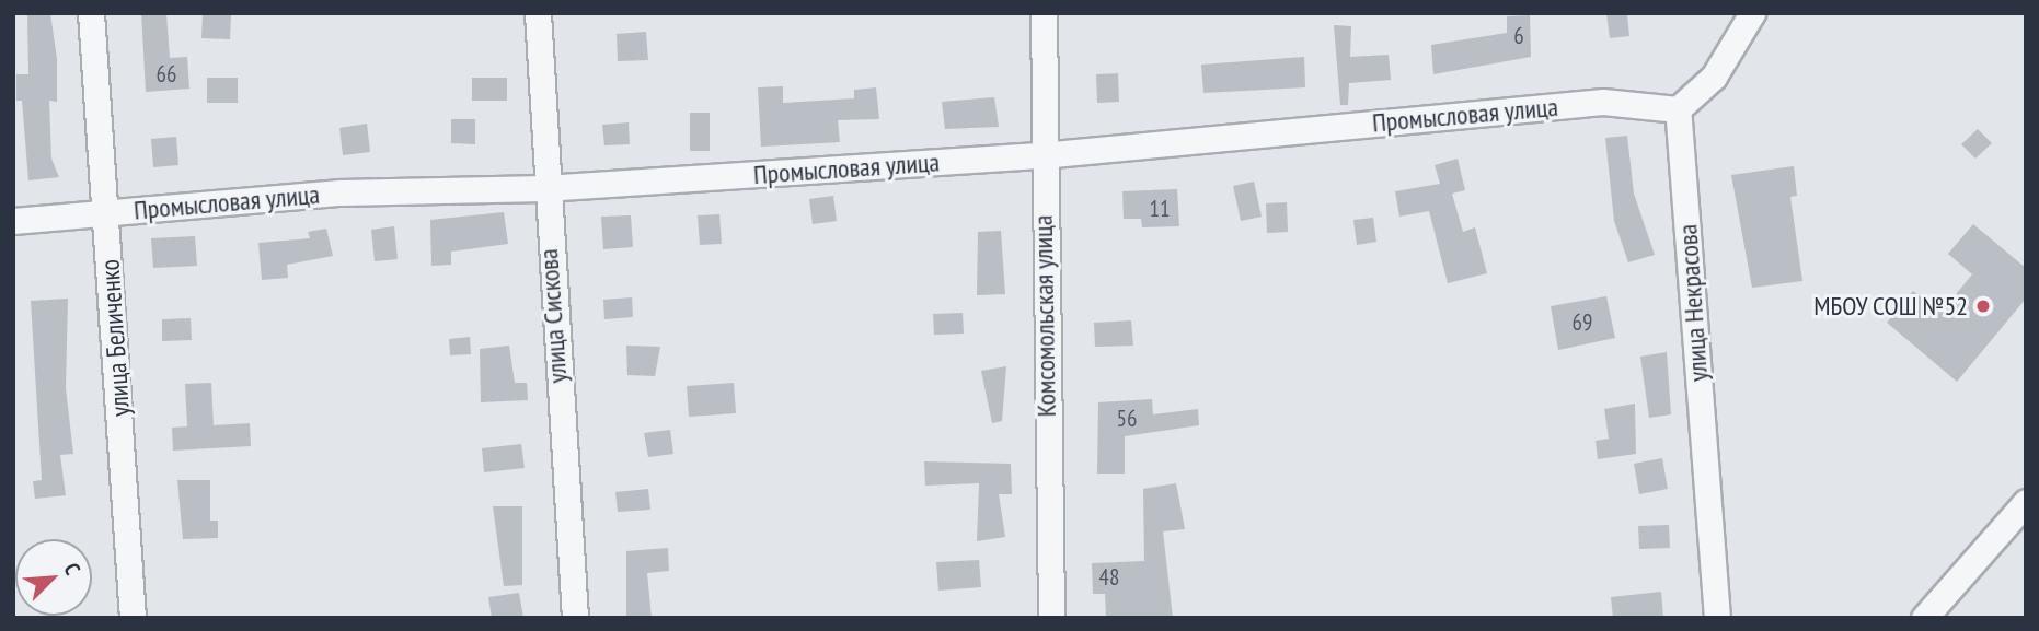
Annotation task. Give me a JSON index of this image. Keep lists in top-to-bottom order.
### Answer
{
  "streets": {
    "street": [
      "Промысловая улица",
      "улица Некрасова",
      "улица Сискова",
      "Комсомольская улица",
      "улица Беличенко"
    ]
  },
  "crossings": [
    ["Промысловая улица", "улица Некрасова"],
    ["Промысловая улица", "улица Сискова"],
    ["Промысловая улица", "Комсомольская улица"],
    ["Промысловая улица", "улица Беличенко"]
  ],
  "places": ["МБОУ СОШ №52"],
  "house_numbers": [
    "6",
    "66",
    "11",
    "69",
    "56",
    "48"
  ],
  "north": "top right"
}
